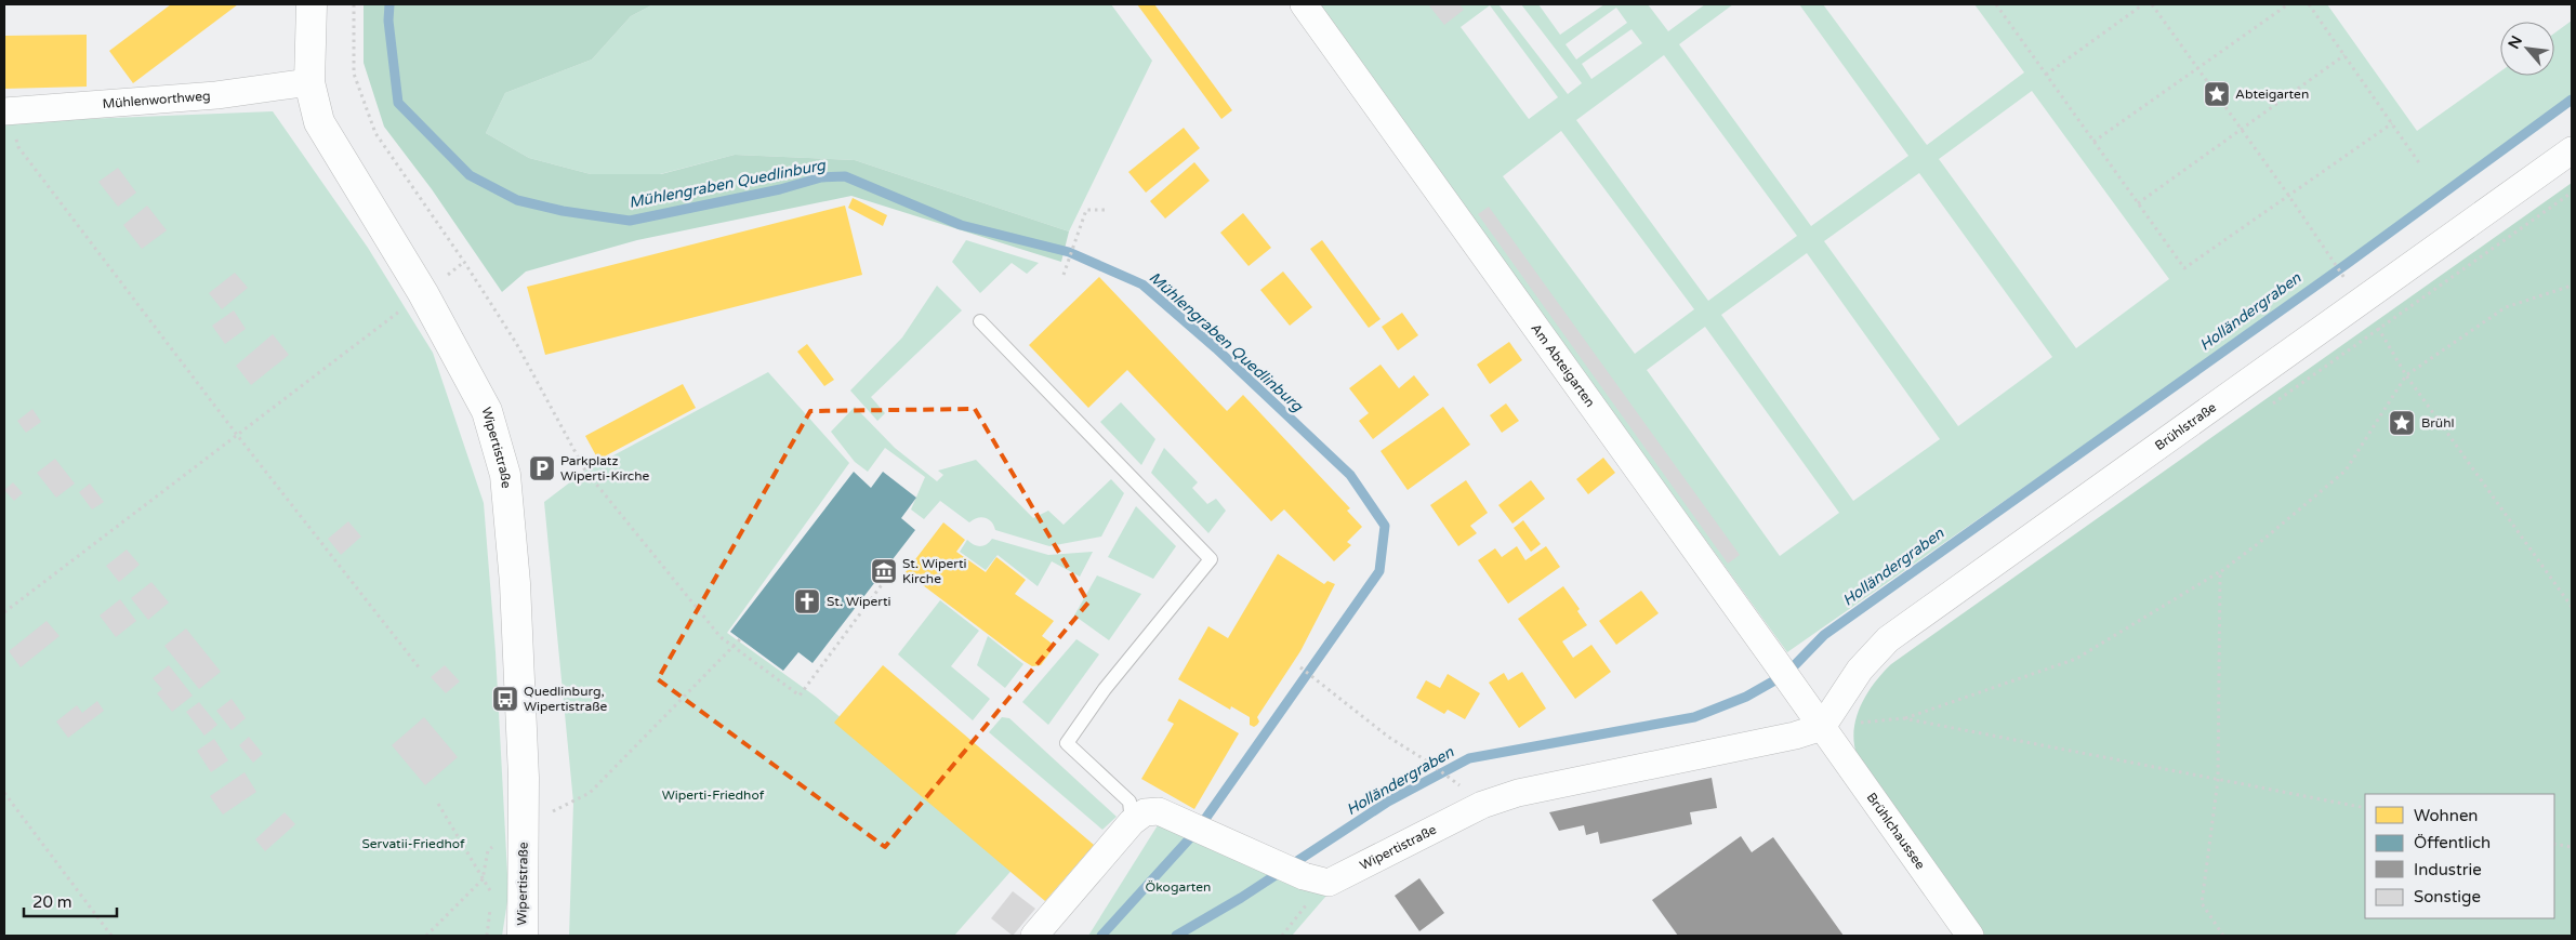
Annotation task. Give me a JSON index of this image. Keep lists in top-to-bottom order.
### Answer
{
  "streets": {
    "street": [
      "Mühlenworthweg",
      "Am Abteigarten",
      "Brühlstraße",
      "Wipertistraße",
      "Brühlchaussee"
    ]
  },
  "crossings": [
    ["Mühlenworthweg", "Wipertistraße"],
    ["Am Abteigarten", "Brühlstraße"],
    ["Am Abteigarten", "Wipertistraße"],
    ["Am Abteigarten", "Brühlchaussee"],
    ["Brühlstraße", "Wipertistraße"],
    ["Brühlstraße", "Brühlchaussee"],
    ["Wipertistraße", "Brühlchaussee"]
  ],
  "water": ["Mühlengraben Quedlinburg", "Holländergraben"],
  "parks": ["Wiperti-Friedhof", "Servatii-Friedhof", "Ökogarten"],
  "places": {
    "place": ["Abteigarten", "Brühl"],
    "parking": ["Parkplatz Wiperti-Kirche"],
    "museum": ["St. Wiperti Kirche"],
    "church": ["St. Wiperti"],
    "bus stop": ["Quedlinburg, Wipertistraße"]
  },
  "legend": [
    "Wohnen",
    "Öffentlich",
    "Industrie",
    "Sonstige"
  ],
  "scale_bar": "20 m",
  "north": "top left"
}
